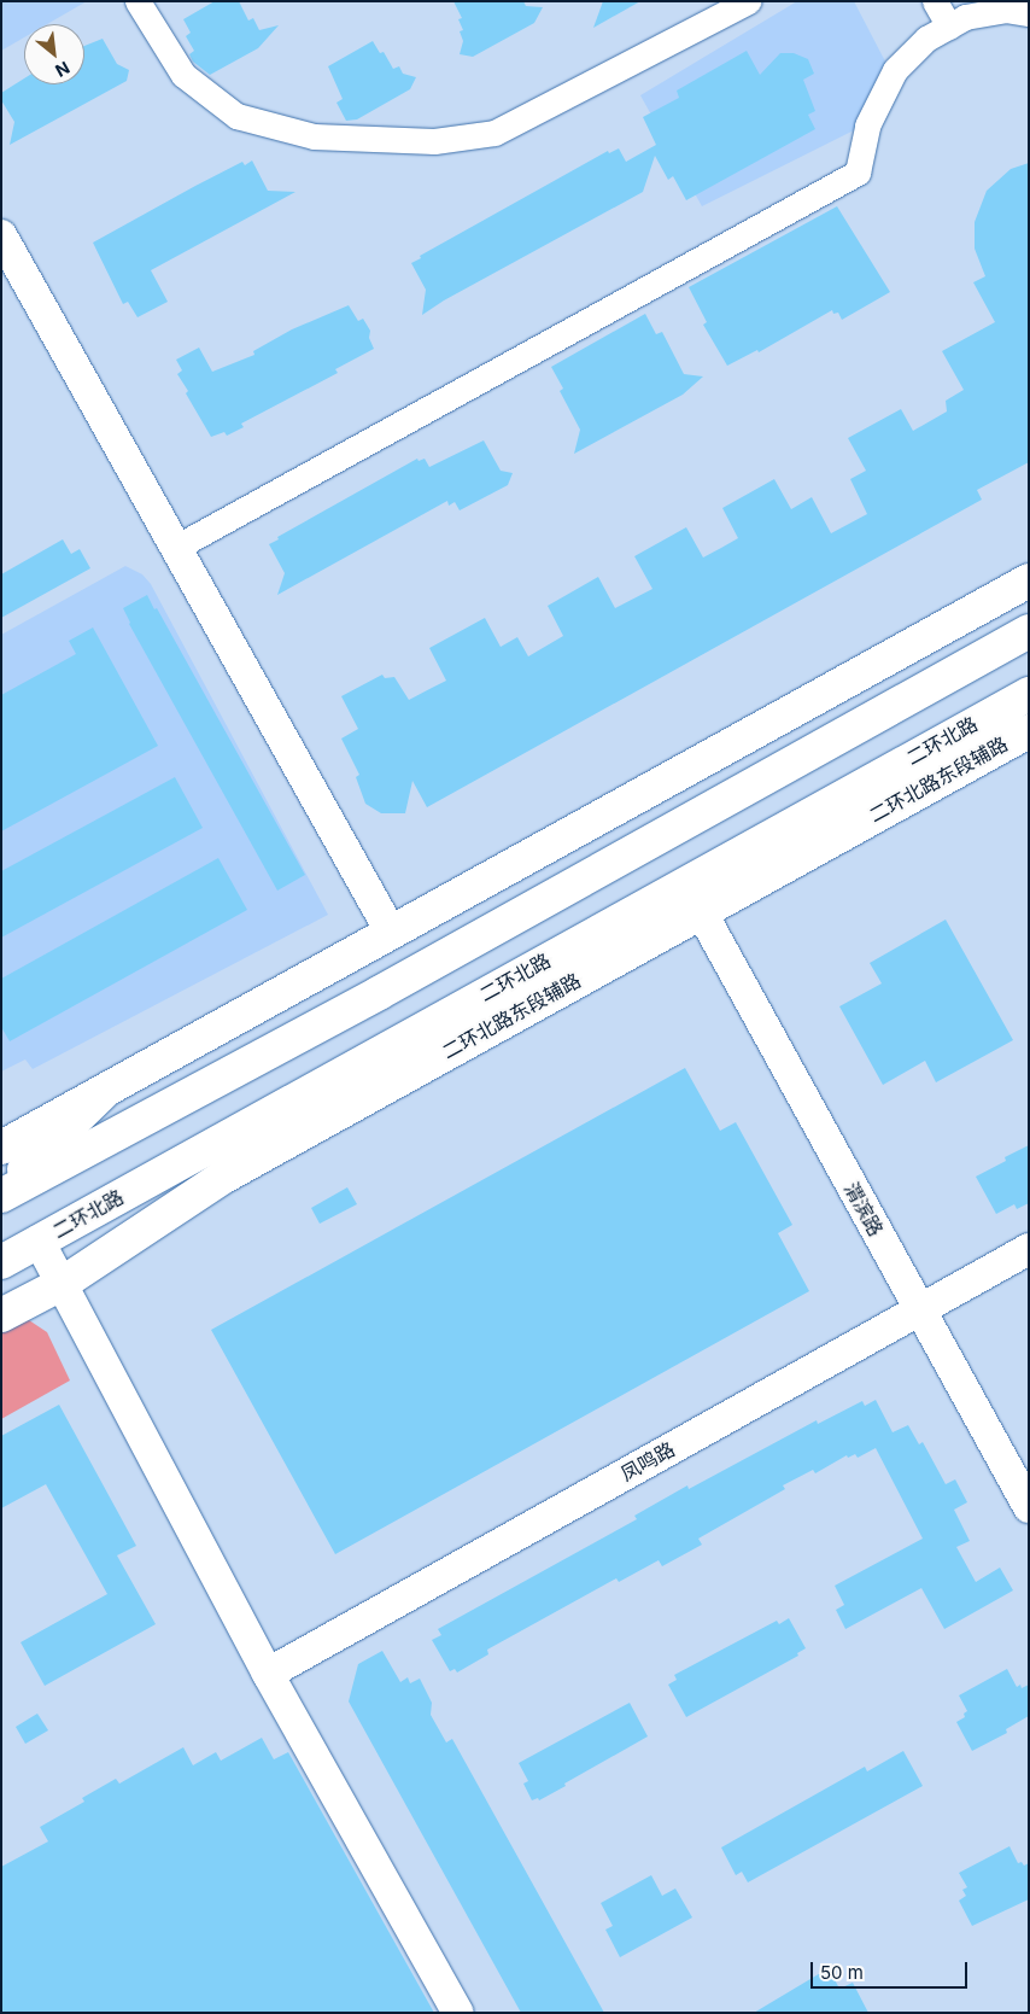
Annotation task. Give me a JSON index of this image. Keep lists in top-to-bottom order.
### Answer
{
  "streets": {
    "main road": ["二环北路", "二环北路东段辅路"],
    "street": ["渭滨路", "凤鸣路"]
  },
  "crossings": [
    ["二环北路东段辅路", "渭滨路"],
    ["渭滨路", "凤鸣路"]
  ],
  "scale_bar": "50 m",
  "north": "bottom right"
}
